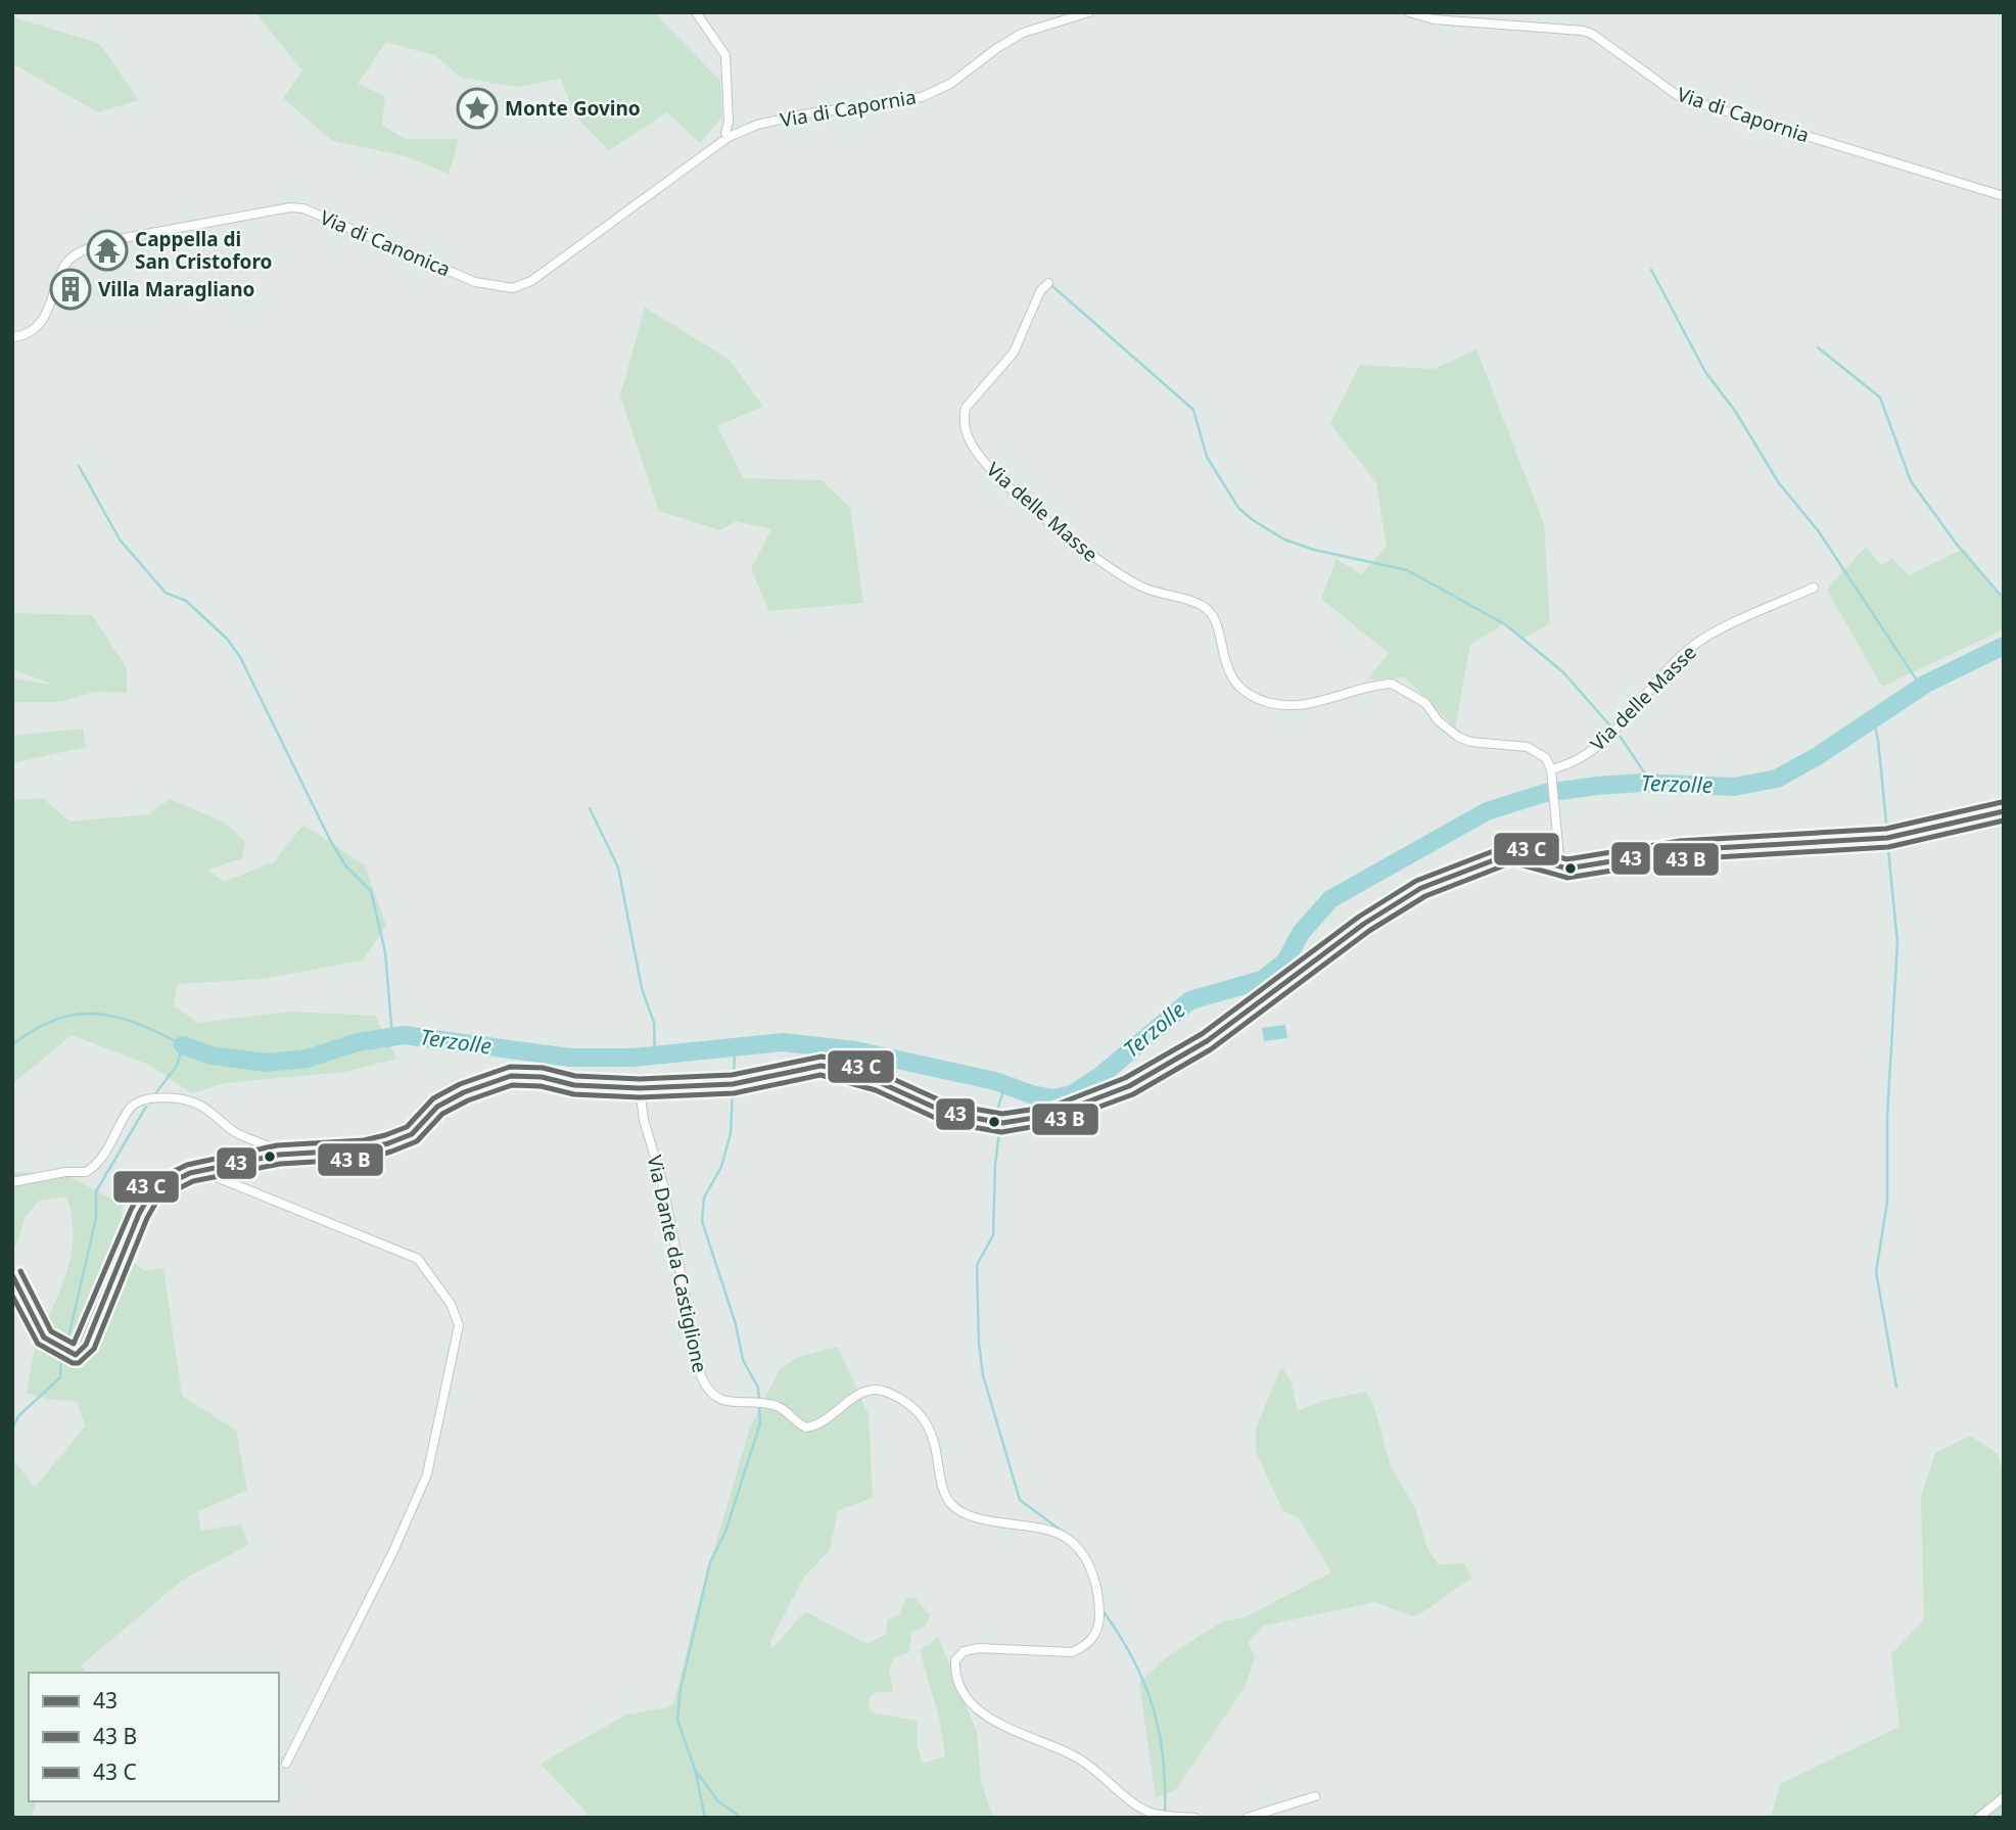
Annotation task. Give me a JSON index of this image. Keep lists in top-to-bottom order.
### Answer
{
  "streets": {
    "street": [
      "Via di Capornia",
      "Via di Canonica",
      "Via delle Masse",
      "Via Dante da Castiglione"
    ]
  },
  "crossings": [
    ["Via di Capornia", "Via di Canonica"]
  ],
  "water": ["Terzolle"],
  "places": {
    "place": ["Monte Govino"],
    "temple": ["Cappella di San Cristoforo"],
    "building": ["Villa Maragliano"]
  },
  "lines": ["transit line 43"],
  "legend": ["43", "43 B", "43 C"]
}
